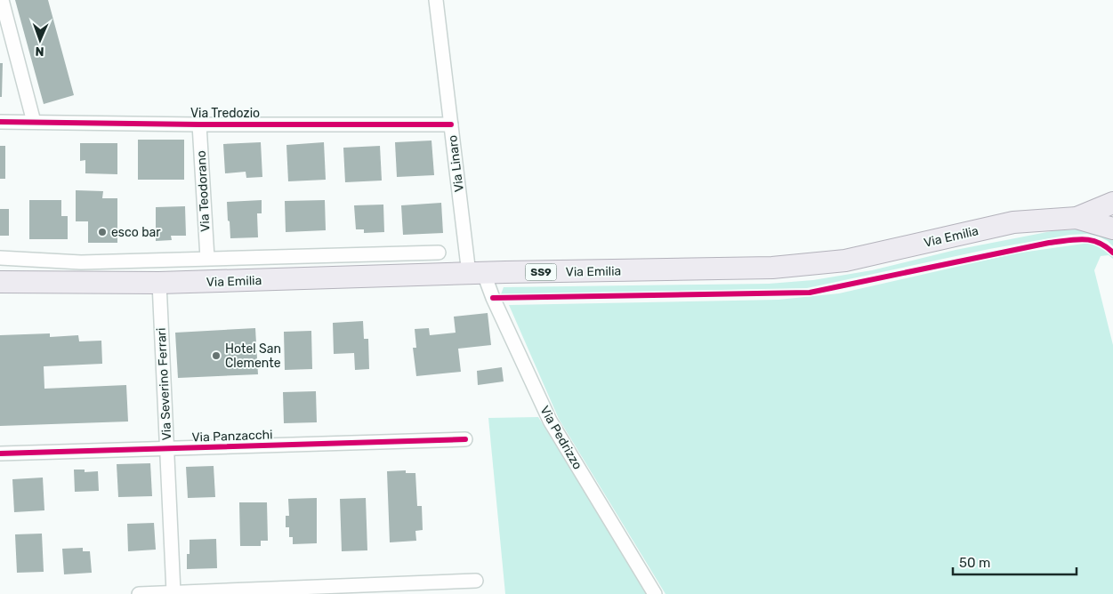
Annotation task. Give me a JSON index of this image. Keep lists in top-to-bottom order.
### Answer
{
  "streets": {
    "main road": ["Via Emilia", "SS9"],
    "street": [
      "Via Tredozio",
      "Via Linaro",
      "Via Teodorano",
      "Via Severino Ferrari",
      "Via Panzacchi",
      "Via Pedrizzo"
    ]
  },
  "crossings": [
    ["Via Tredozio", "Via Linaro"],
    ["Via Tredozio", "Via Teodorano"],
    ["Via Linaro", "Via Emilia"],
    ["Via Linaro", "Via Pedrizzo"],
    ["Via Teodorano", "Via Emilia"],
    ["Via Emilia", "Via Severino Ferrari"],
    ["Via Emilia", "Via Pedrizzo"],
    ["Via Severino Ferrari", "Via Panzacchi"]
  ],
  "places": ["esco bar", "Hotel San Clemente"],
  "scale_bar": "50 m",
  "north": "bottom"
}
